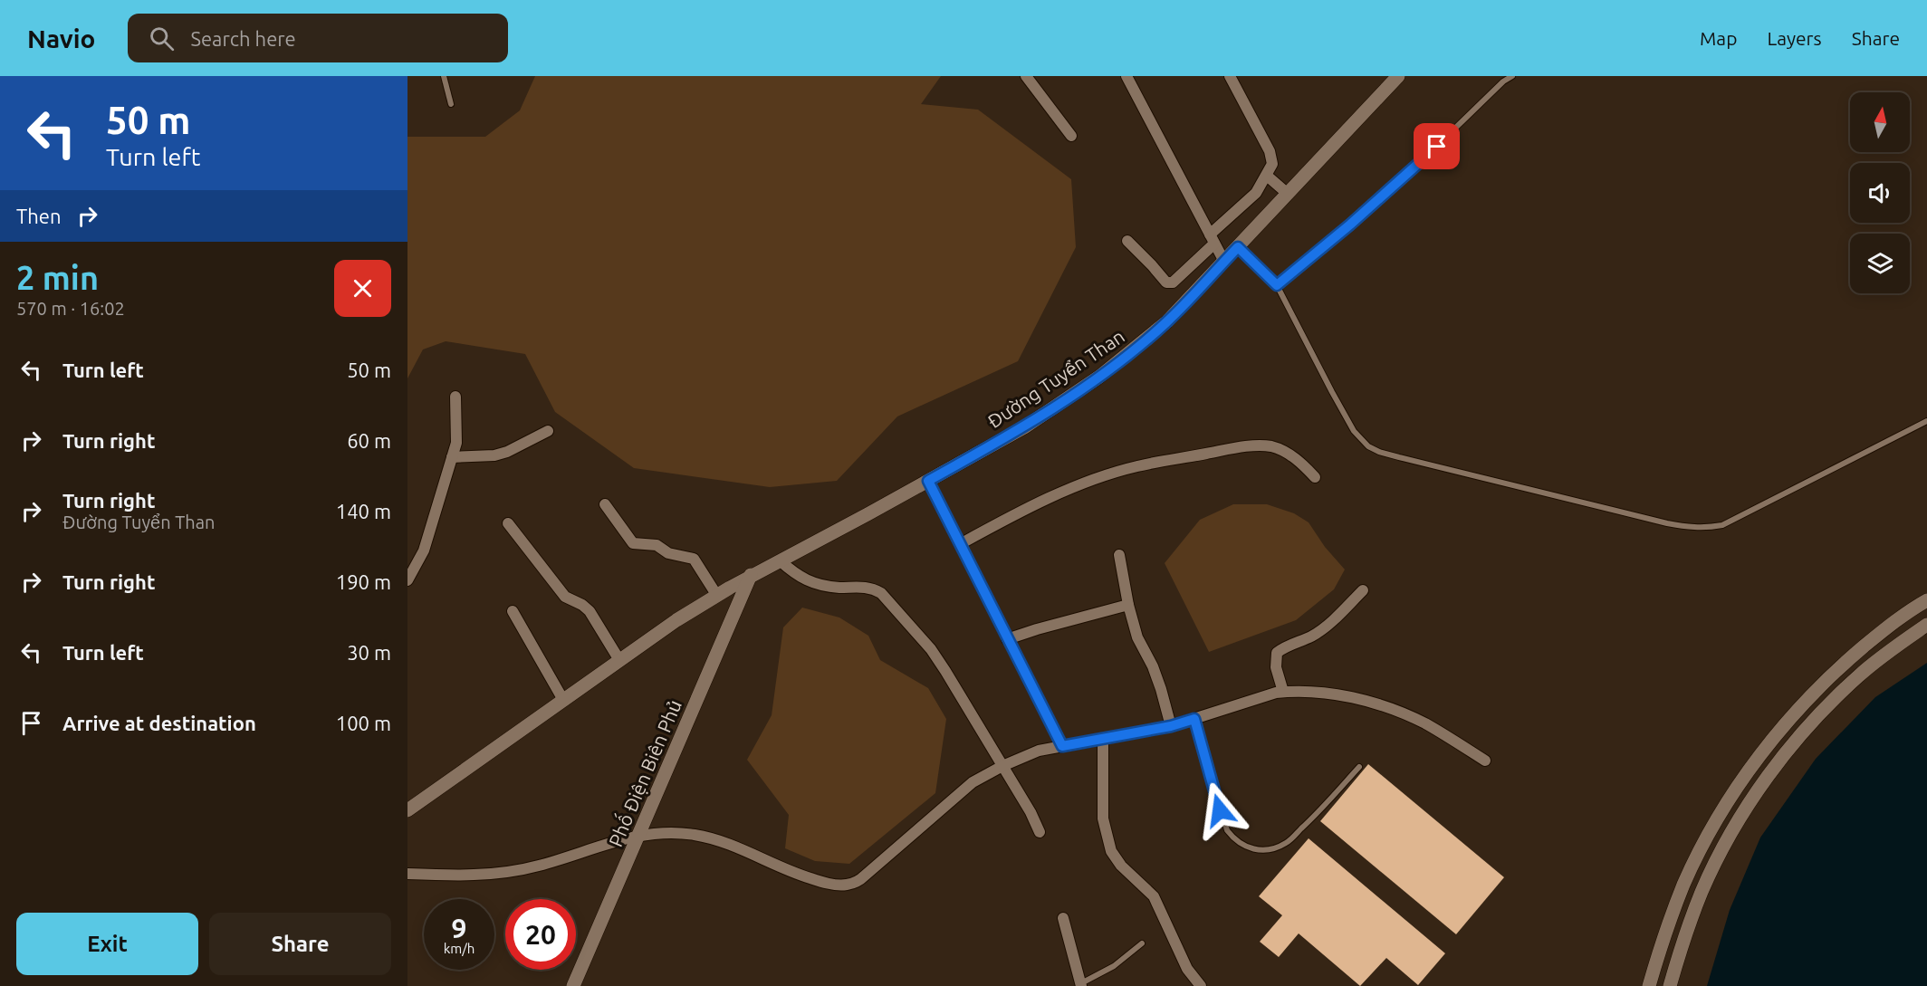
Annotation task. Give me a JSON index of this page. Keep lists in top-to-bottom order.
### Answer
{
  "streets": {
    "street": ["Đường Tuyển Than", "Phố Điện Biên Phủ"]
  },
  "crossings": [
    ["Đường Tuyển Than", "Phố Điện Biên Phủ"]
  ],
  "north": "top",
  "page": {
    "header": "Navio",
    "search": "Search here",
    "nav": ["Map", "Layers", "Share"],
    "turn": ["50 m", "Turn left"],
    "then": "Then",
    "heading": ["2 min", "570 m · 16:02"],
    "list": [
      {
        "name": "Turn left",
        "value": "50 m"
      },
      {
        "name": "Turn right",
        "value": "60 m"
      },
      {
        "name": "Turn right",
        "note": "Đường Tuyển Than",
        "value": "140 m"
      },
      {
        "name": "Turn right",
        "value": "190 m"
      },
      {
        "name": "Turn left",
        "value": "30 m"
      },
      {
        "name": "Arrive at destination",
        "value": "100 m"
      }
    ],
    "speed": "9 km/h",
    "limit": "20",
    "buttons": ["Exit", "Share"]
  }
}
